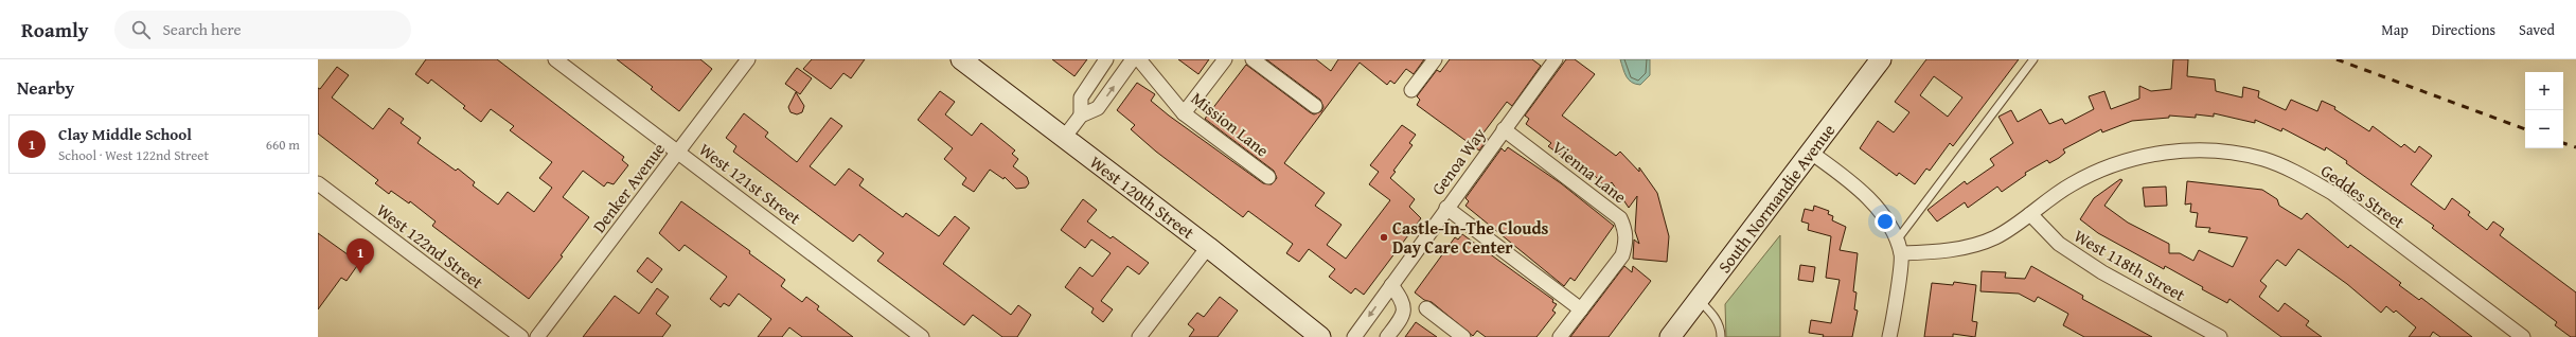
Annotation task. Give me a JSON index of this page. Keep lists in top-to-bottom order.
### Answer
{
  "streets": {
    "street": [
      "Mission Lane",
      "Genoa Way",
      "Vienna Lane",
      "West 121st Street",
      "Denker Avenue",
      "Geddes Street",
      "West 120th Street",
      "South Normandie Avenue",
      "West 122nd Street",
      "West 118th Street"
    ]
  },
  "crossings": [
    ["Genoa Way", "Vienna Lane"],
    ["West 121st Street", "Denker Avenue"],
    ["Geddes Street", "West 118th Street"]
  ],
  "places": ["Castle-In-The Clouds Day Care Center"],
  "page": {
    "header": "Roamly",
    "search": "Search here",
    "nav": ["Map", "Directions", "Saved"],
    "heading": "Nearby",
    "map_buttons": ["+", "−"],
    "list": [
      {
        "mark": "1",
        "name": "Clay Middle School",
        "note": "School · West 122nd Street",
        "value": "660 m"
      }
    ],
    "pins": "1"
  }
}
